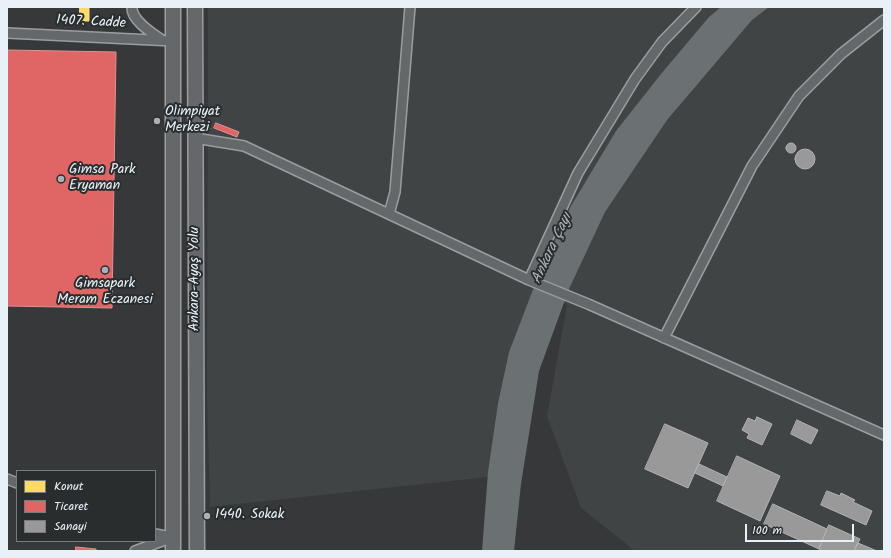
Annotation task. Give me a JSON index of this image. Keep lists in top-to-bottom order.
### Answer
{
  "streets": {
    "highway": ["Ankara-Ayaş Yolu"],
    "street": ["1407. Cadde"]
  },
  "crossings": [
    ["1407. Cadde", "Ankara-Ayaş Yolu"]
  ],
  "water": ["Ankara Çayı"],
  "places": [
    "Olimpiyat Merkezi",
    "Gimsa Park Eryaman",
    "Gimsapark Meram Eczanesi",
    "1440. Sokak"
  ],
  "legend": ["Konut", "Ticaret", "Sanayi"],
  "scale_bar": "100 m"
}
